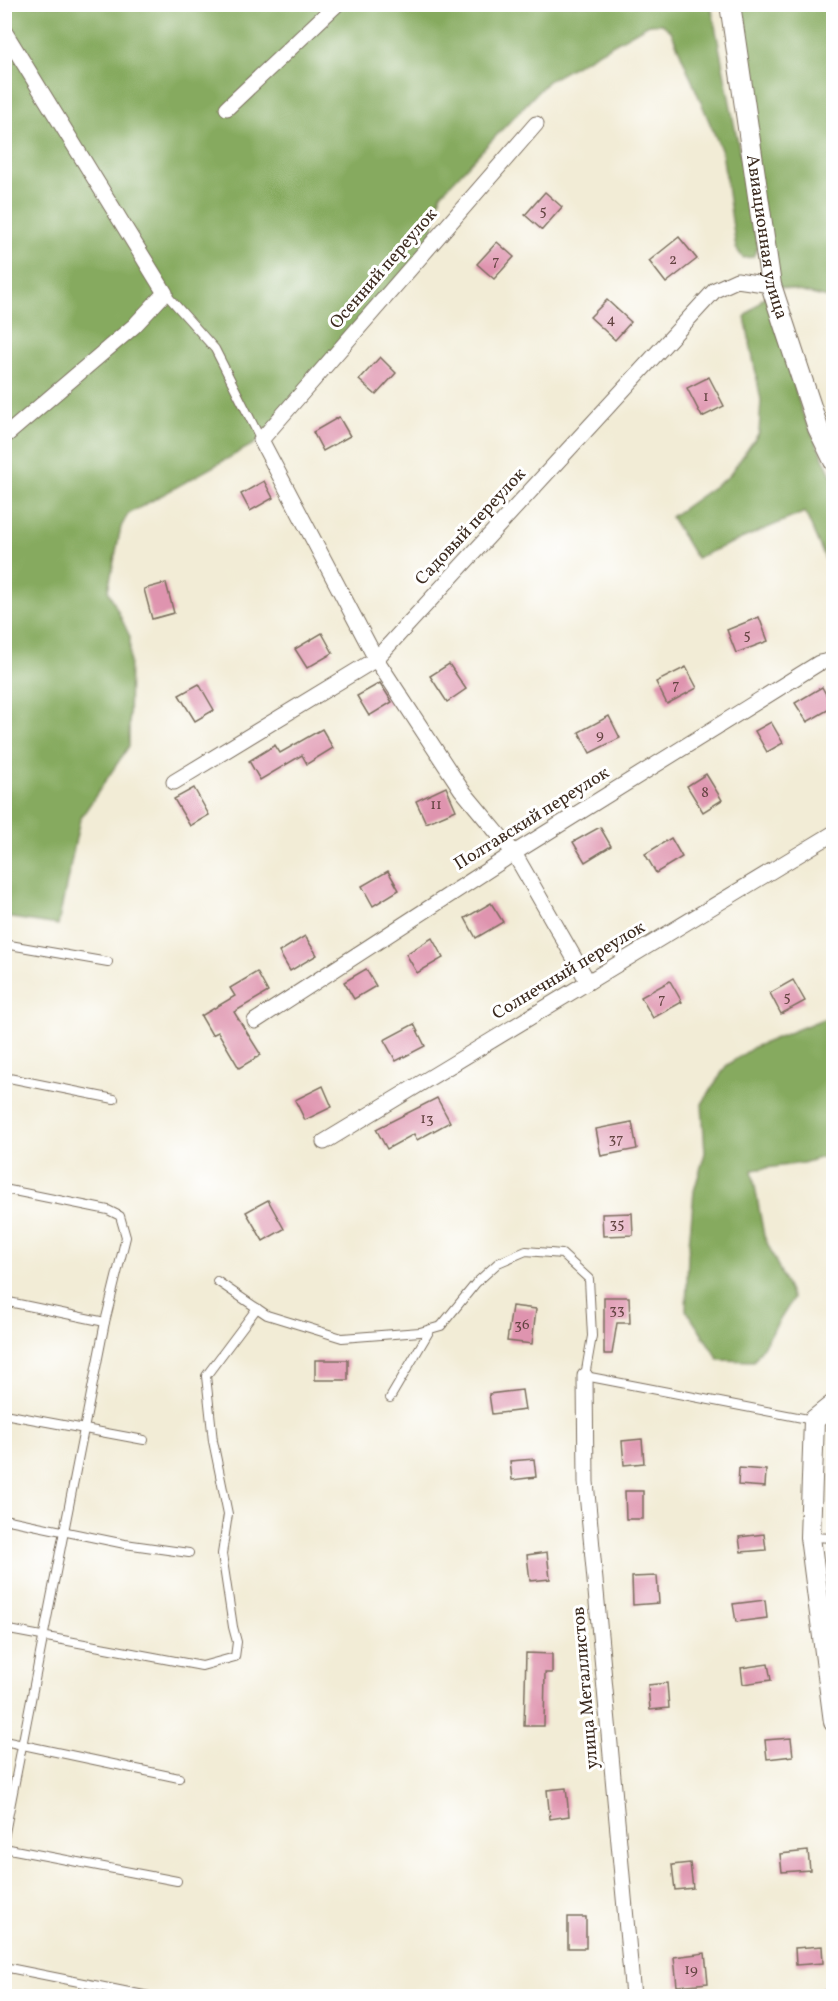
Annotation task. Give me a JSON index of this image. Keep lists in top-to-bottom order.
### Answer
{
  "streets": {
    "street": [
      "Авиационная улица",
      "Осенний переулок",
      "Садовый переулок",
      "Полтавский переулок",
      "Солнечный переулок",
      "улица Металлистов"
    ]
  },
  "crossings": [
    ["Авиационная улица", "Садовый переулок"]
  ],
  "house_numbers": [
    "5",
    "2",
    "7",
    "4",
    "1",
    "5",
    "7",
    "9",
    "8",
    "11",
    "5",
    "7",
    "13",
    "37",
    "35",
    "33",
    "36",
    "19"
  ]
}
